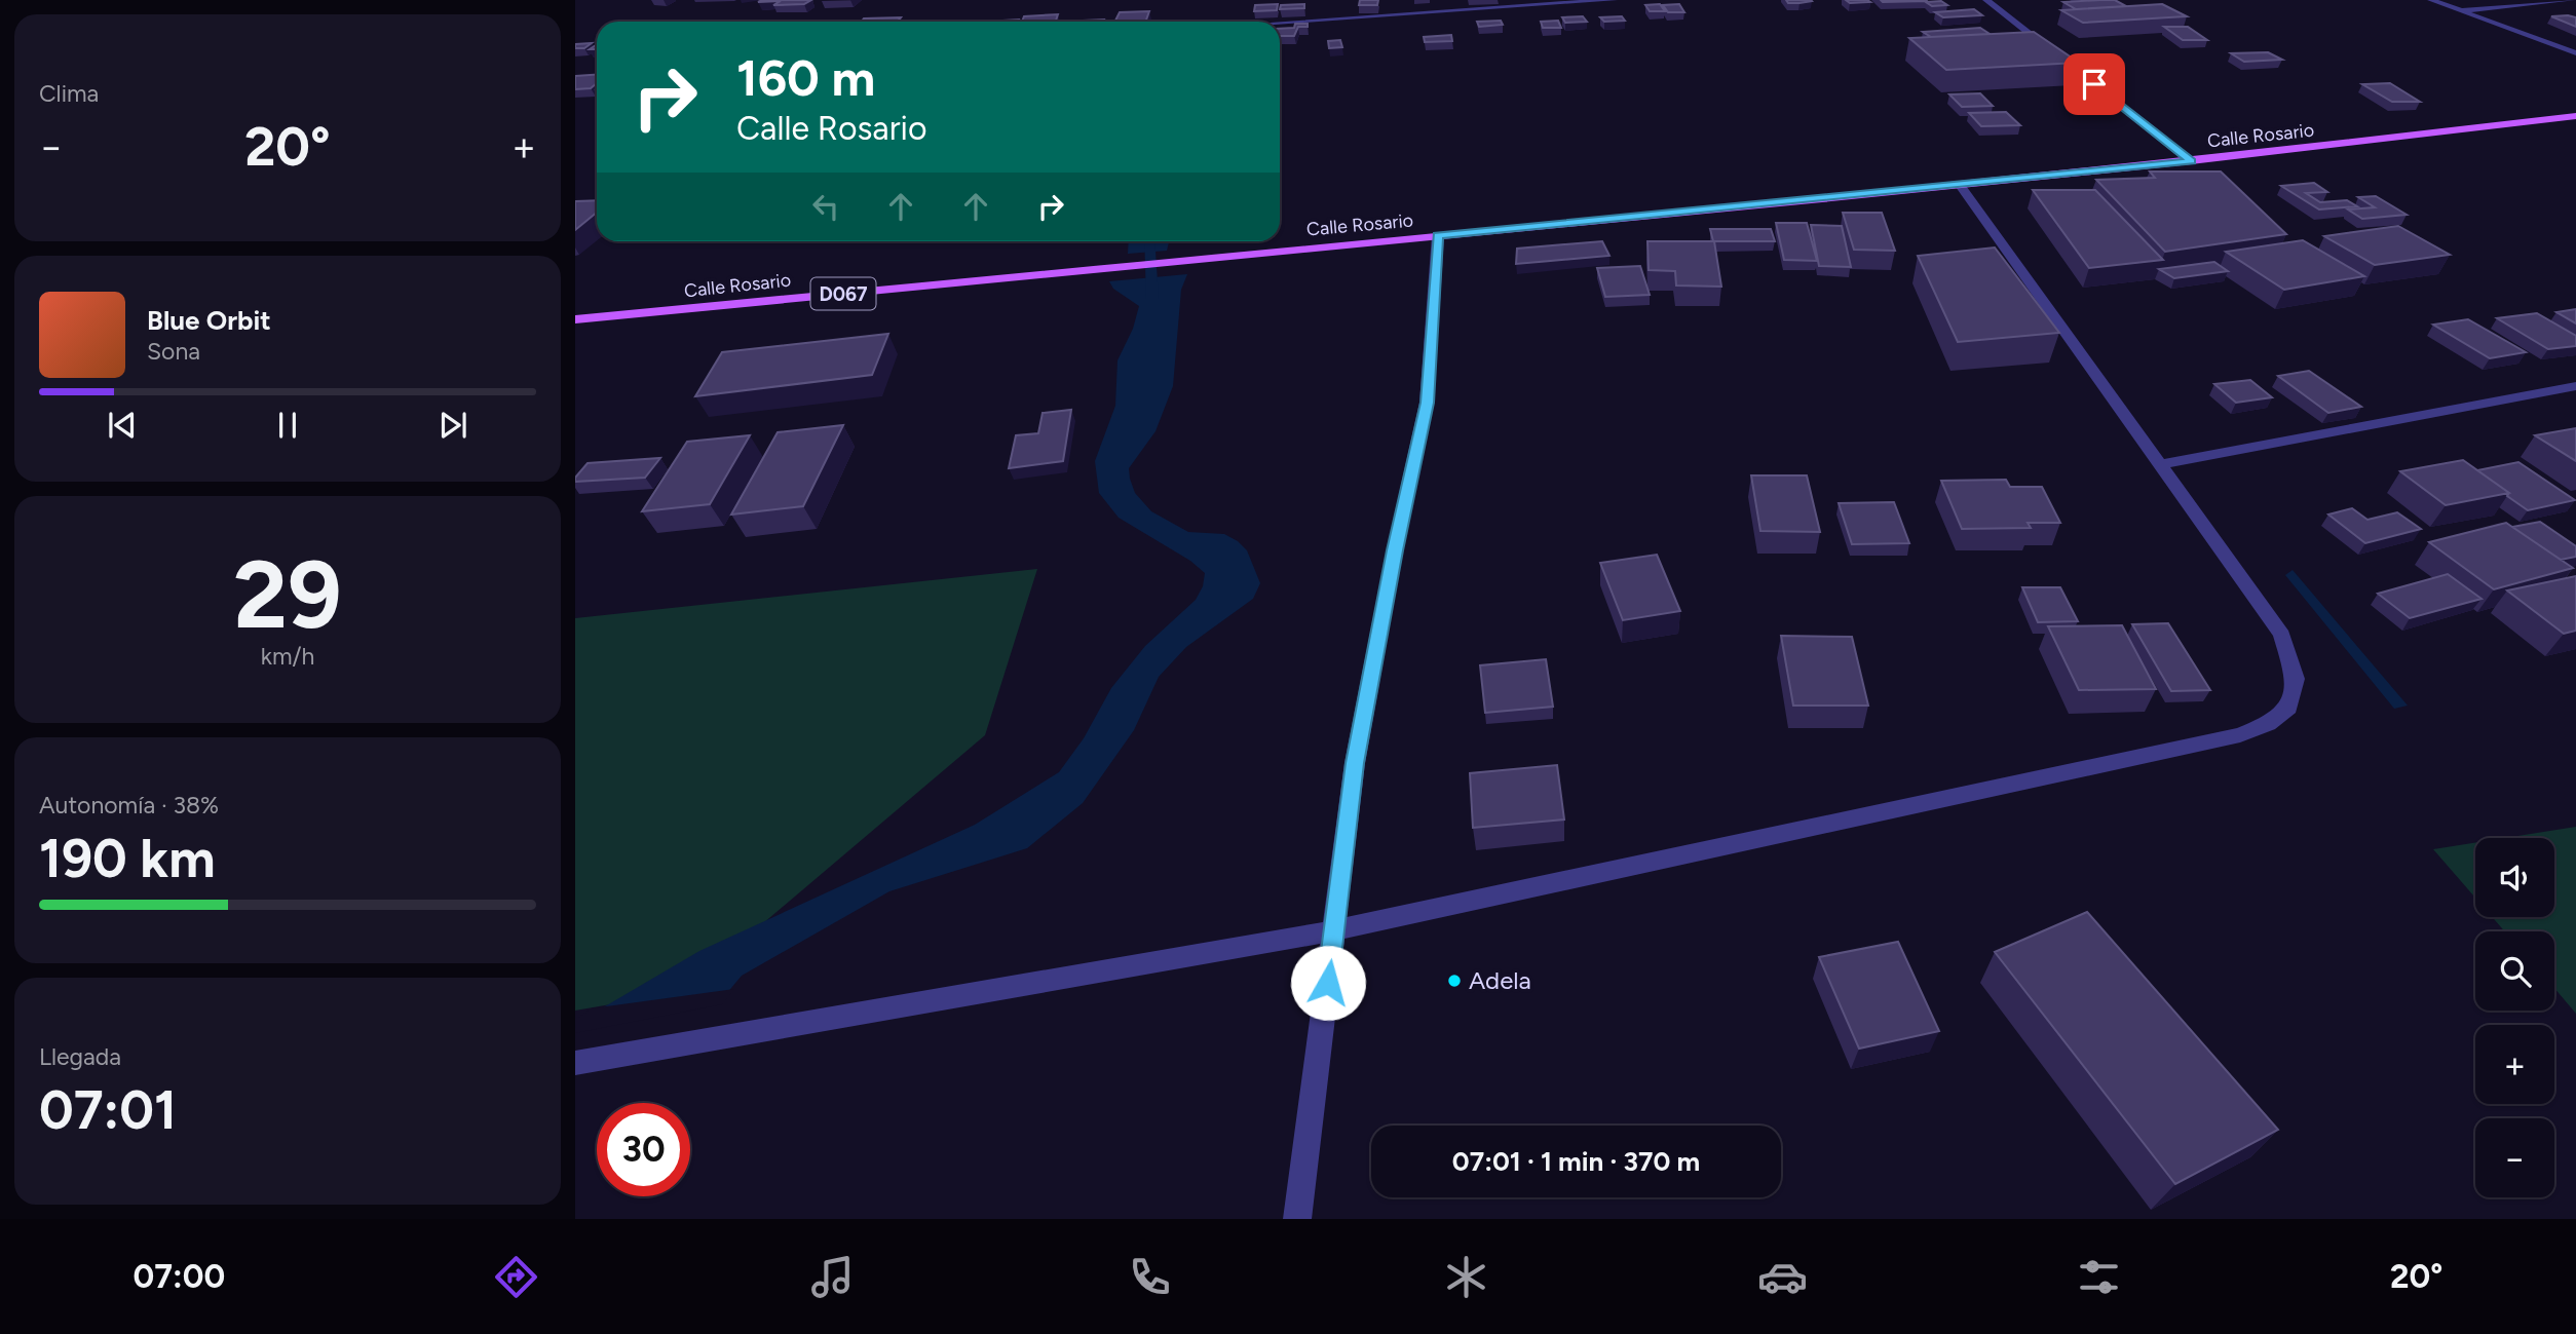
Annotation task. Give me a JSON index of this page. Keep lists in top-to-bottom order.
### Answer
{
  "streets": {
    "main road": ["Calle Rosario", "D067"]
  },
  "places": ["Adela"],
  "page": {
    "tile": [
      "Clima",
      ["29", "km/h"],
      ["Autonomía · 38%", "190 km"],
      ["Llegada", "07:01"]
    ],
    "turn": ["160 m", "Calle Rosario"],
    "heat": ["−", "20°", "+"],
    "song": ["Blue Orbit", "Sona"],
    "map_buttons": ["+", "−"],
    "limit": "30",
    "trip": "07:01 · 1 min · 370 m",
    "tabs": ["07:00", "20°"]
  }
}
